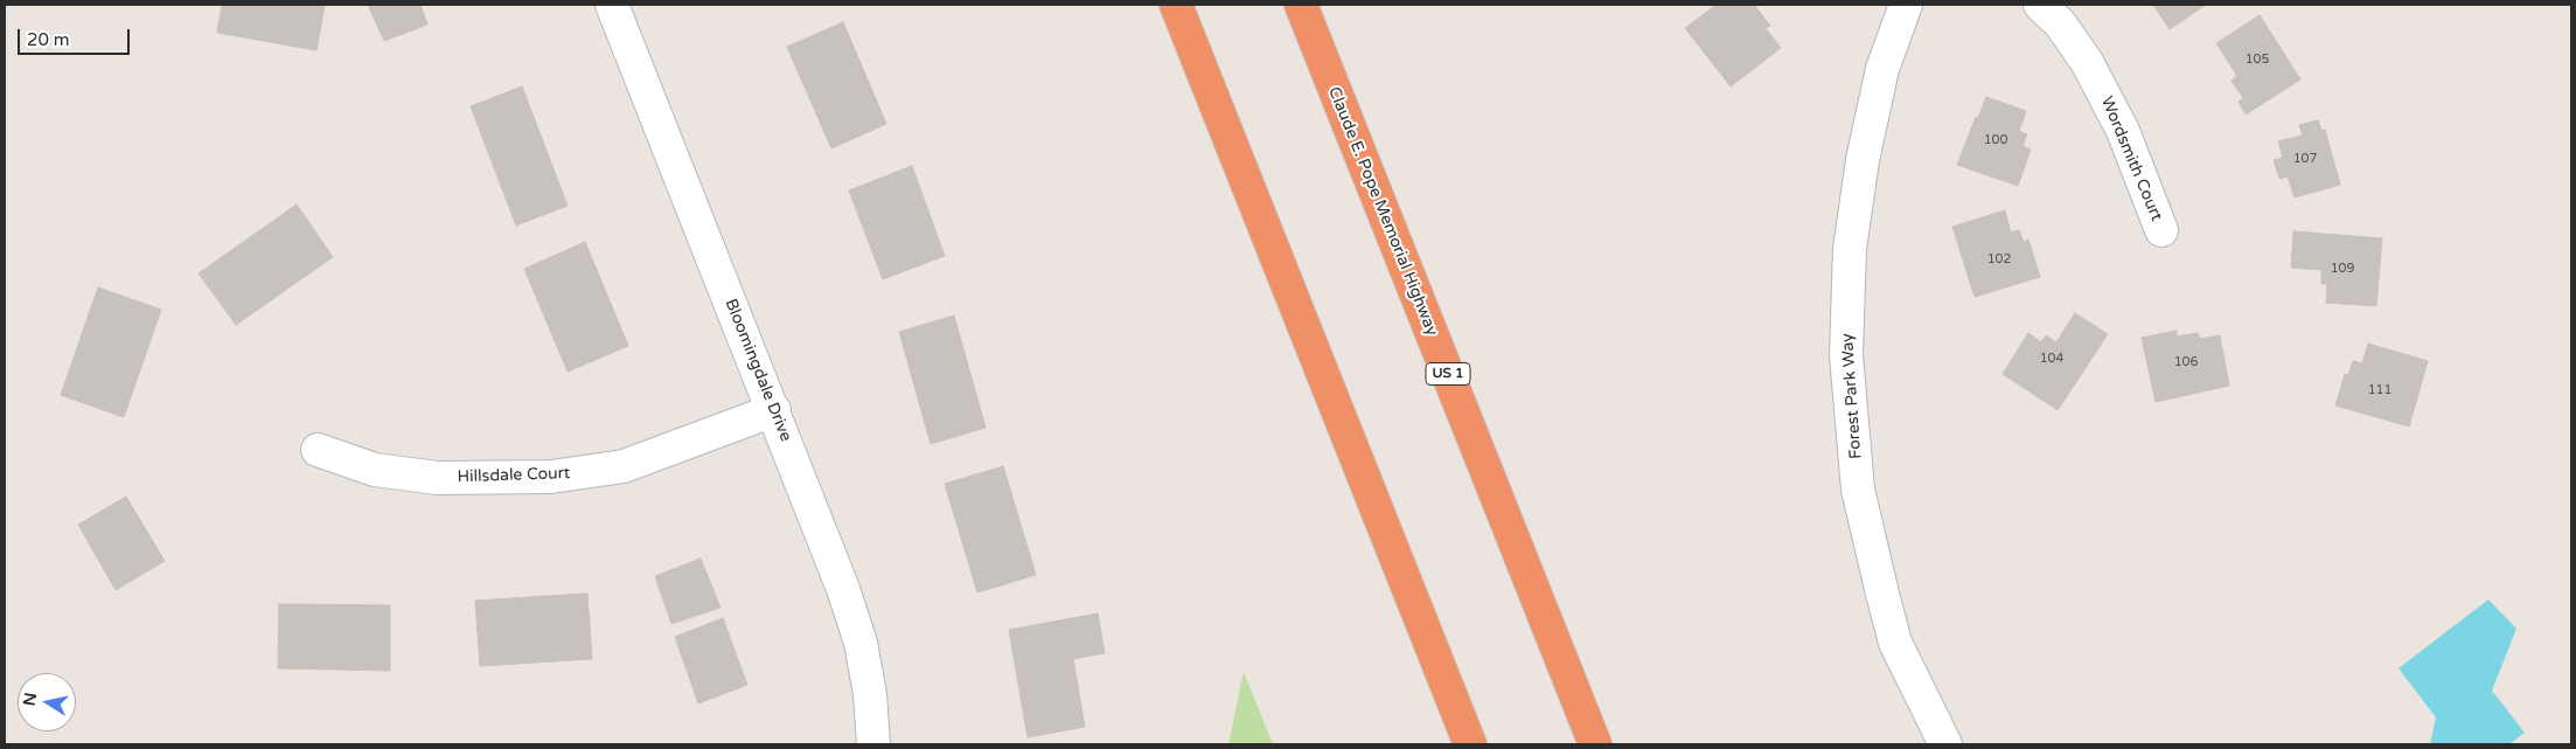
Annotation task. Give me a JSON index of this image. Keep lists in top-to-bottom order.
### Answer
{
  "streets": {
    "highway": ["Claude E. Pope Memorial Highway", "US 1"],
    "street": [
      "Wordsmith Court",
      "Bloomingdale Drive",
      "Forest Park Way",
      "Hillsdale Court"
    ]
  },
  "crossings": [
    ["Bloomingdale Drive", "Hillsdale Court"]
  ],
  "house_numbers": [
    "105",
    "100",
    "107",
    "102",
    "109",
    "104",
    "106",
    "111"
  ],
  "scale_bar": "20 m",
  "north": "left"
}
